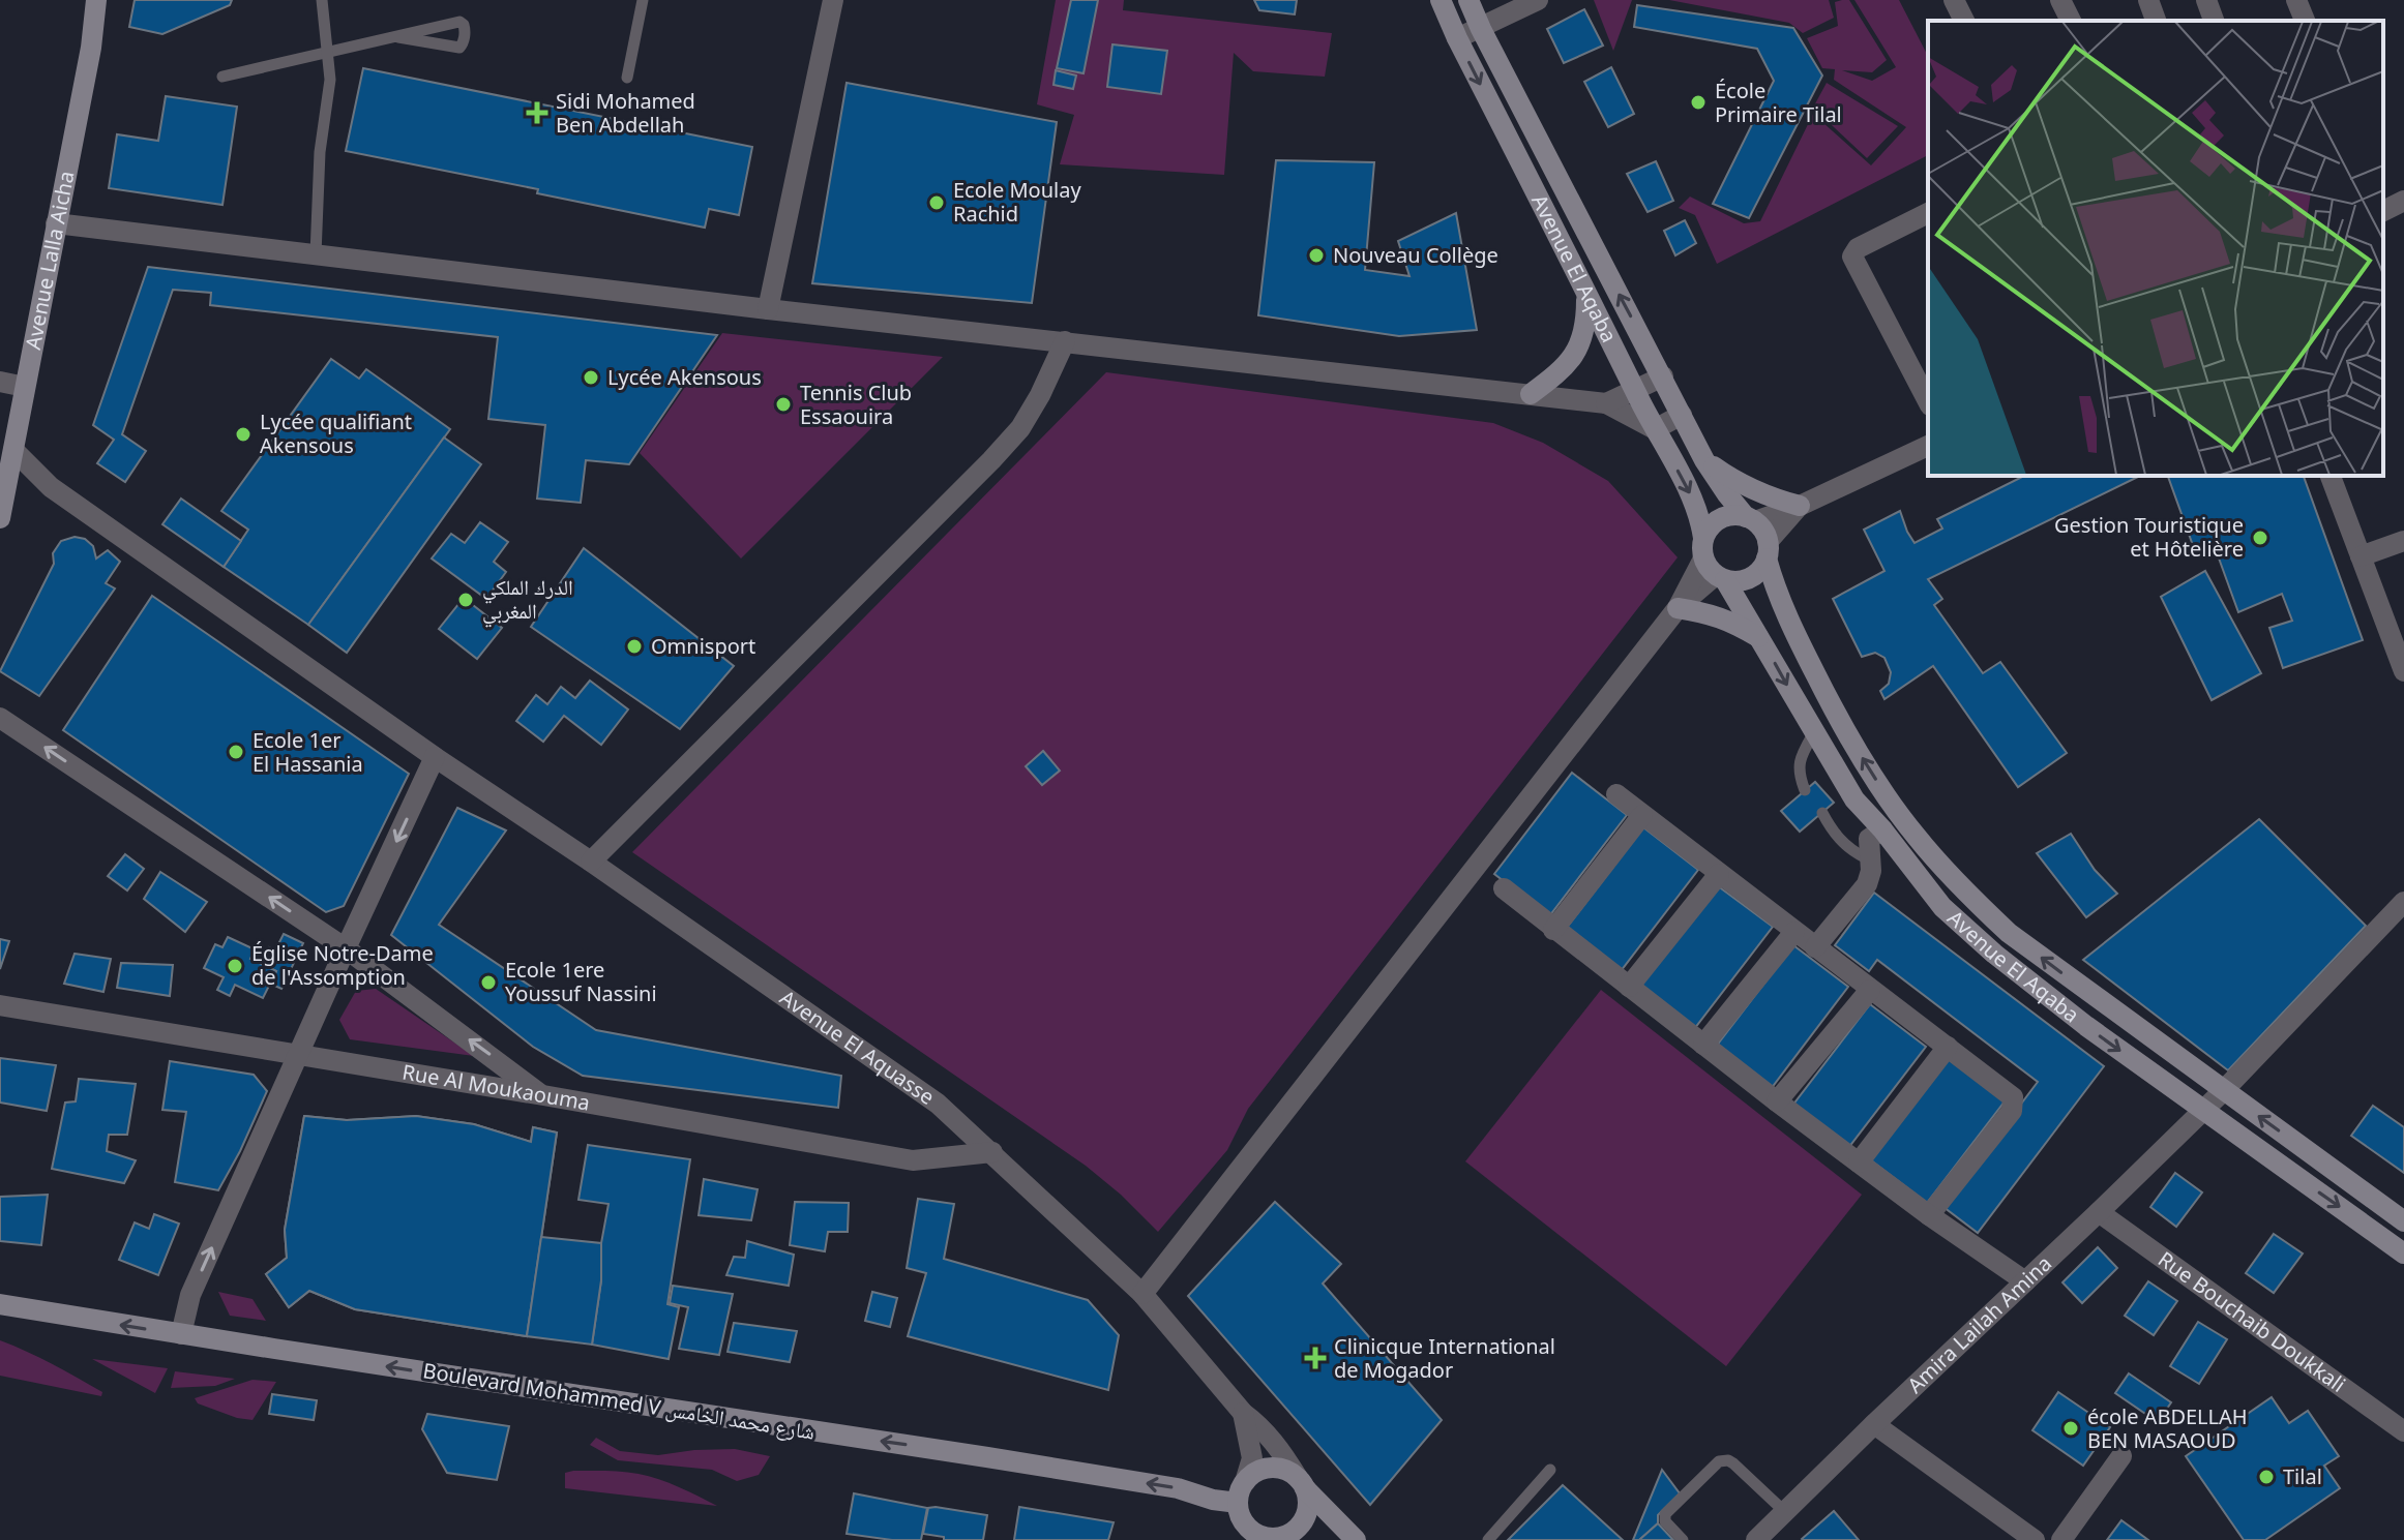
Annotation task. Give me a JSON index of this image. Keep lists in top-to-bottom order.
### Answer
{
  "streets": {
    "main road": ["Avenue Lalla Aicha", "Avenue El Aqaba", "Boulevard Mohammed V شارع محمد الخامس"],
    "street": [
      "Avenue El Aquasse",
      "Rue Al Moukaouma",
      "Rue Bouchaib Doukkali",
      "Amira Lailah Amina"
    ]
  },
  "crossings": [
    ["Avenue Lalla Aicha", "Avenue El Aquasse"],
    ["Avenue El Aqaba", "Amira Lailah Amina"],
    ["Avenue El Aquasse", "Rue Al Moukaouma"],
    ["Rue Bouchaib Doukkali", "Amira Lailah Amina"]
  ],
  "one_way": ["Boulevard Mohammed V شارع محمد الخامس"],
  "places": {
    "other": [
      "École Primaire Tilal",
      "Ecole Moulay Rachid",
      "Nouveau Collège",
      "Lycée Akensous",
      "Tennis Club Essaouira",
      "Lycée qualifiant Akensous",
      "Gestion Touristique et Hôtelière",
      "الدرك الملكي المغربي",
      "Omnisport",
      "Ecole 1er El Hassania",
      "Église Notre-Dame de l'Assomption",
      "Ecole 1ere Youssuf Nassini",
      "école ABDELLAH BEN MASAOUD",
      "Tilal"
    ],
    "health": ["Sidi Mohamed Ben Abdellah", "Clinicque International de Mogador"]
  }
}
